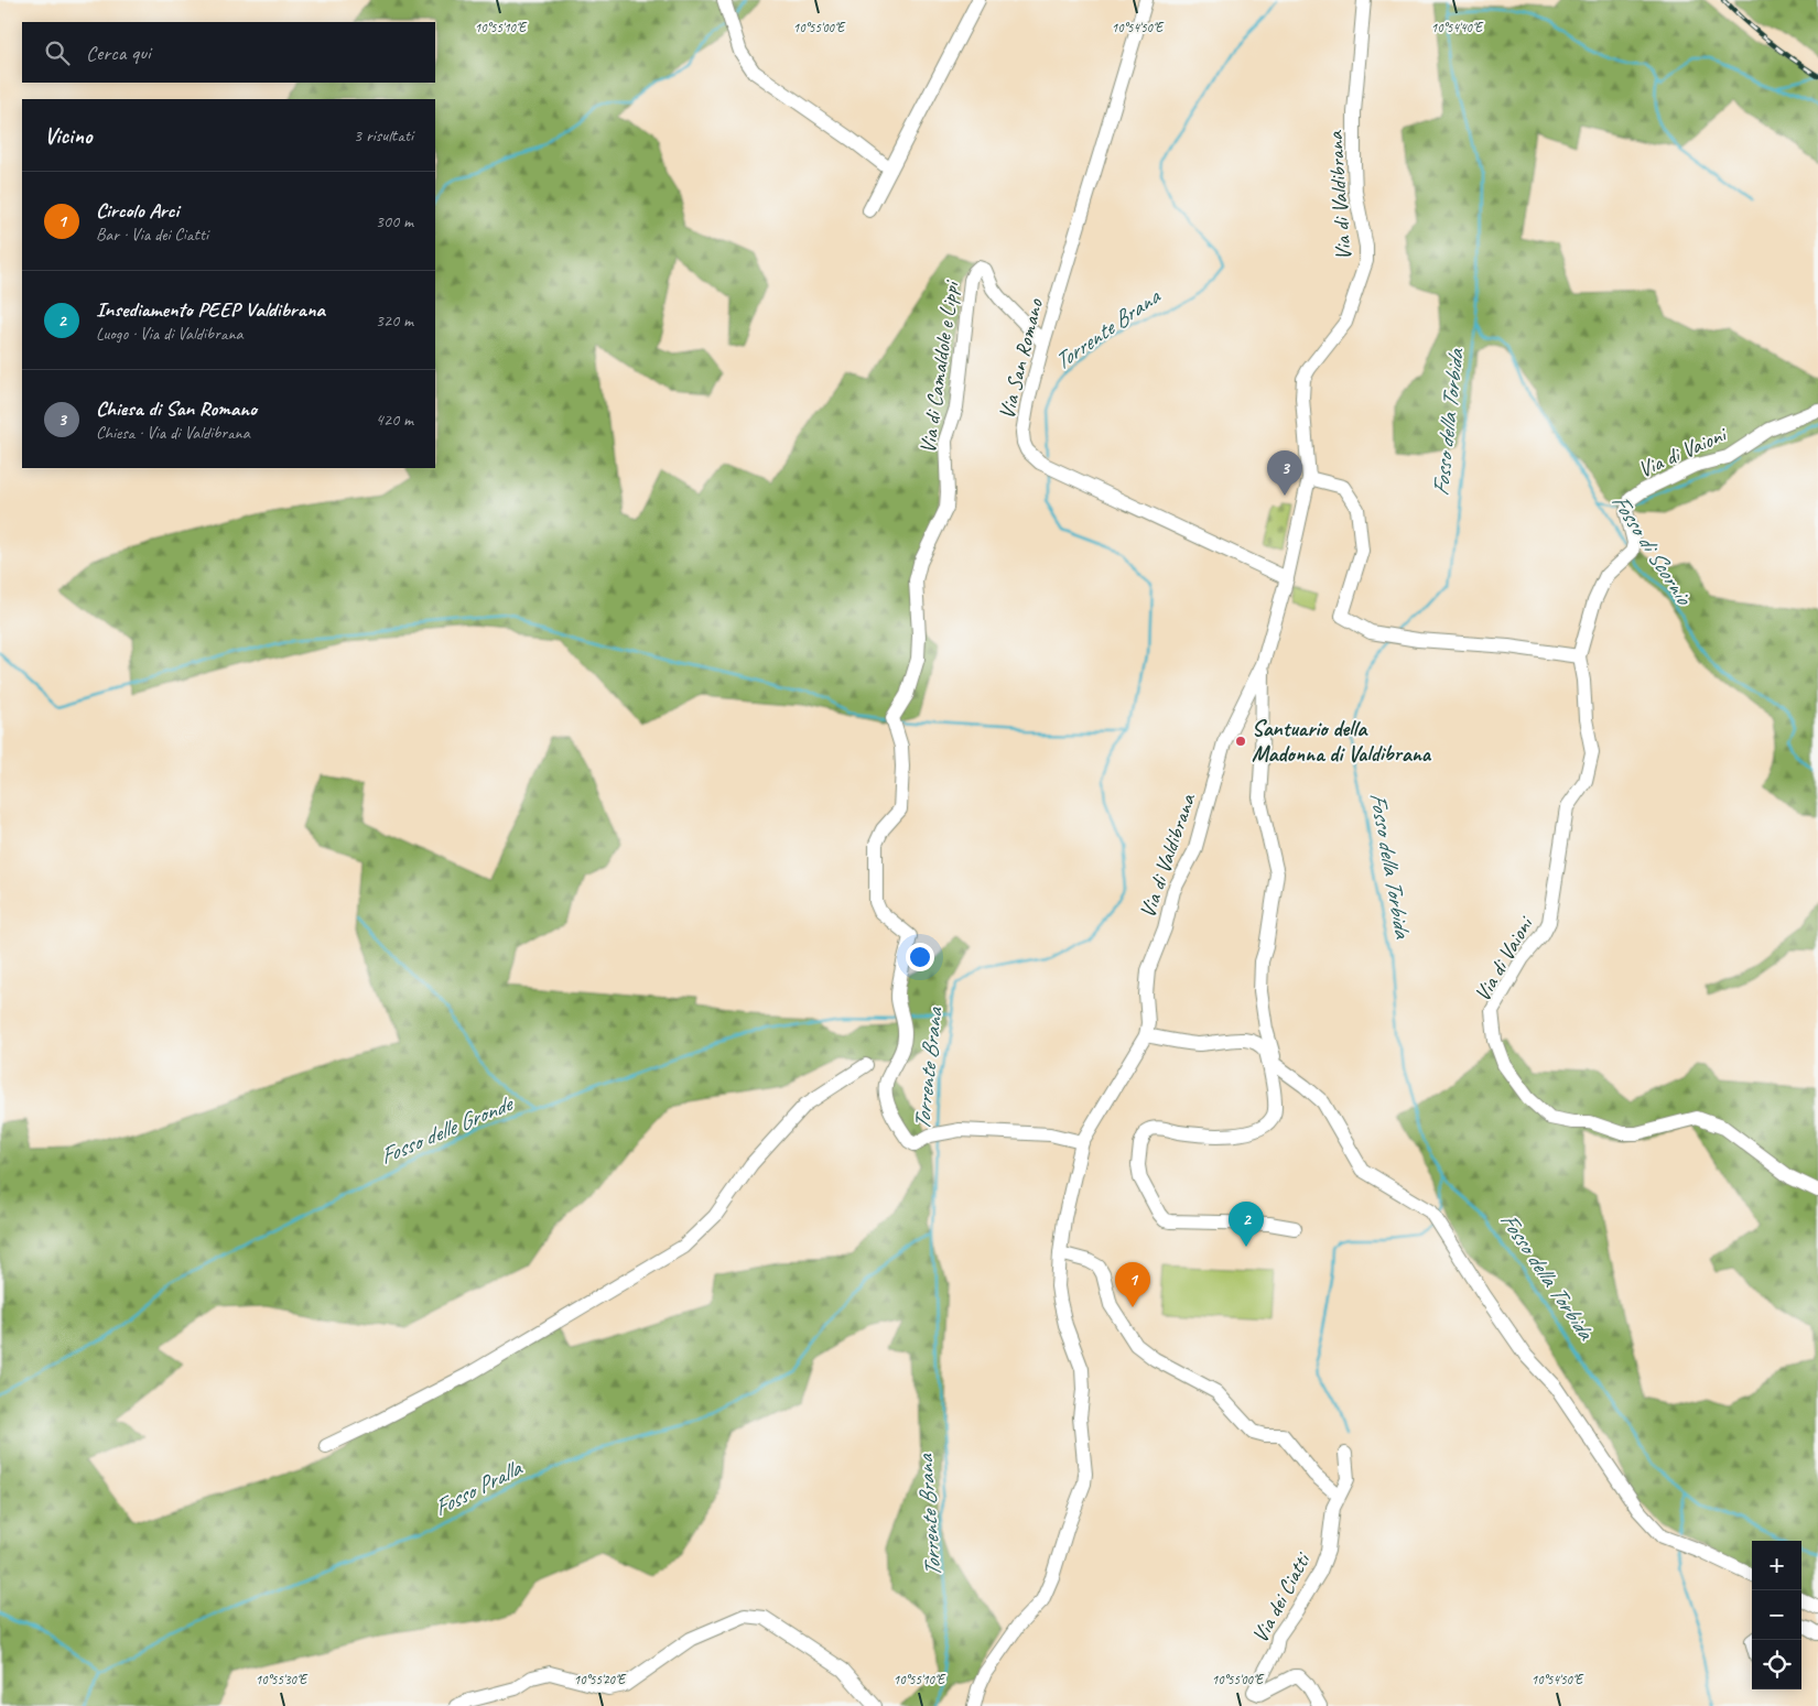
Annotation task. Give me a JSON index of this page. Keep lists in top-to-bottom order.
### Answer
{
  "streets": {
    "street": [
      "Via di Valdibrana",
      "Via San Romano",
      "Via di Camaldole e Lippi",
      "Via di Vaioni",
      "Via dei Ciatti"
    ]
  },
  "crossings": [
    ["Via di Valdibrana", "Via San Romano"],
    ["Via di Valdibrana", "Via di Camaldole e Lippi"],
    ["Via San Romano", "Via di Camaldole e Lippi"]
  ],
  "water": [
    "Torrente Brana",
    "Fosso della Torbida",
    "Fosso di Scornio",
    "Fosso delle Gronde",
    "Fosso Pralla"
  ],
  "places": ["Santuario della Madonna di Valdibrana"],
  "page": {
    "search": "Cerca qui",
    "heading": ["Vicino", "3 risultati"],
    "list": [
      {
        "mark": "1",
        "name": "Circolo Arci",
        "note": "Bar · Via dei Ciatti",
        "value": "300 m"
      },
      {
        "mark": "2",
        "name": "Insediamento PEEP Valdibrana",
        "note": "Luogo · Via di Valdibrana",
        "value": "320 m"
      },
      {
        "mark": "3",
        "name": "Chiesa di San Romano",
        "note": "Chiesa · Via di Valdibrana",
        "value": "420 m"
      }
    ],
    "pins": ["3", "2", "1"],
    "map_buttons": ["+", "−"]
  },
  "coordinates": [
    "10°55'10\"E",
    "10°55'00\"E",
    "10°54'50\"E",
    "10°54'40\"E",
    "10°55'30\"E",
    "10°55'20\"E"
  ]
}
